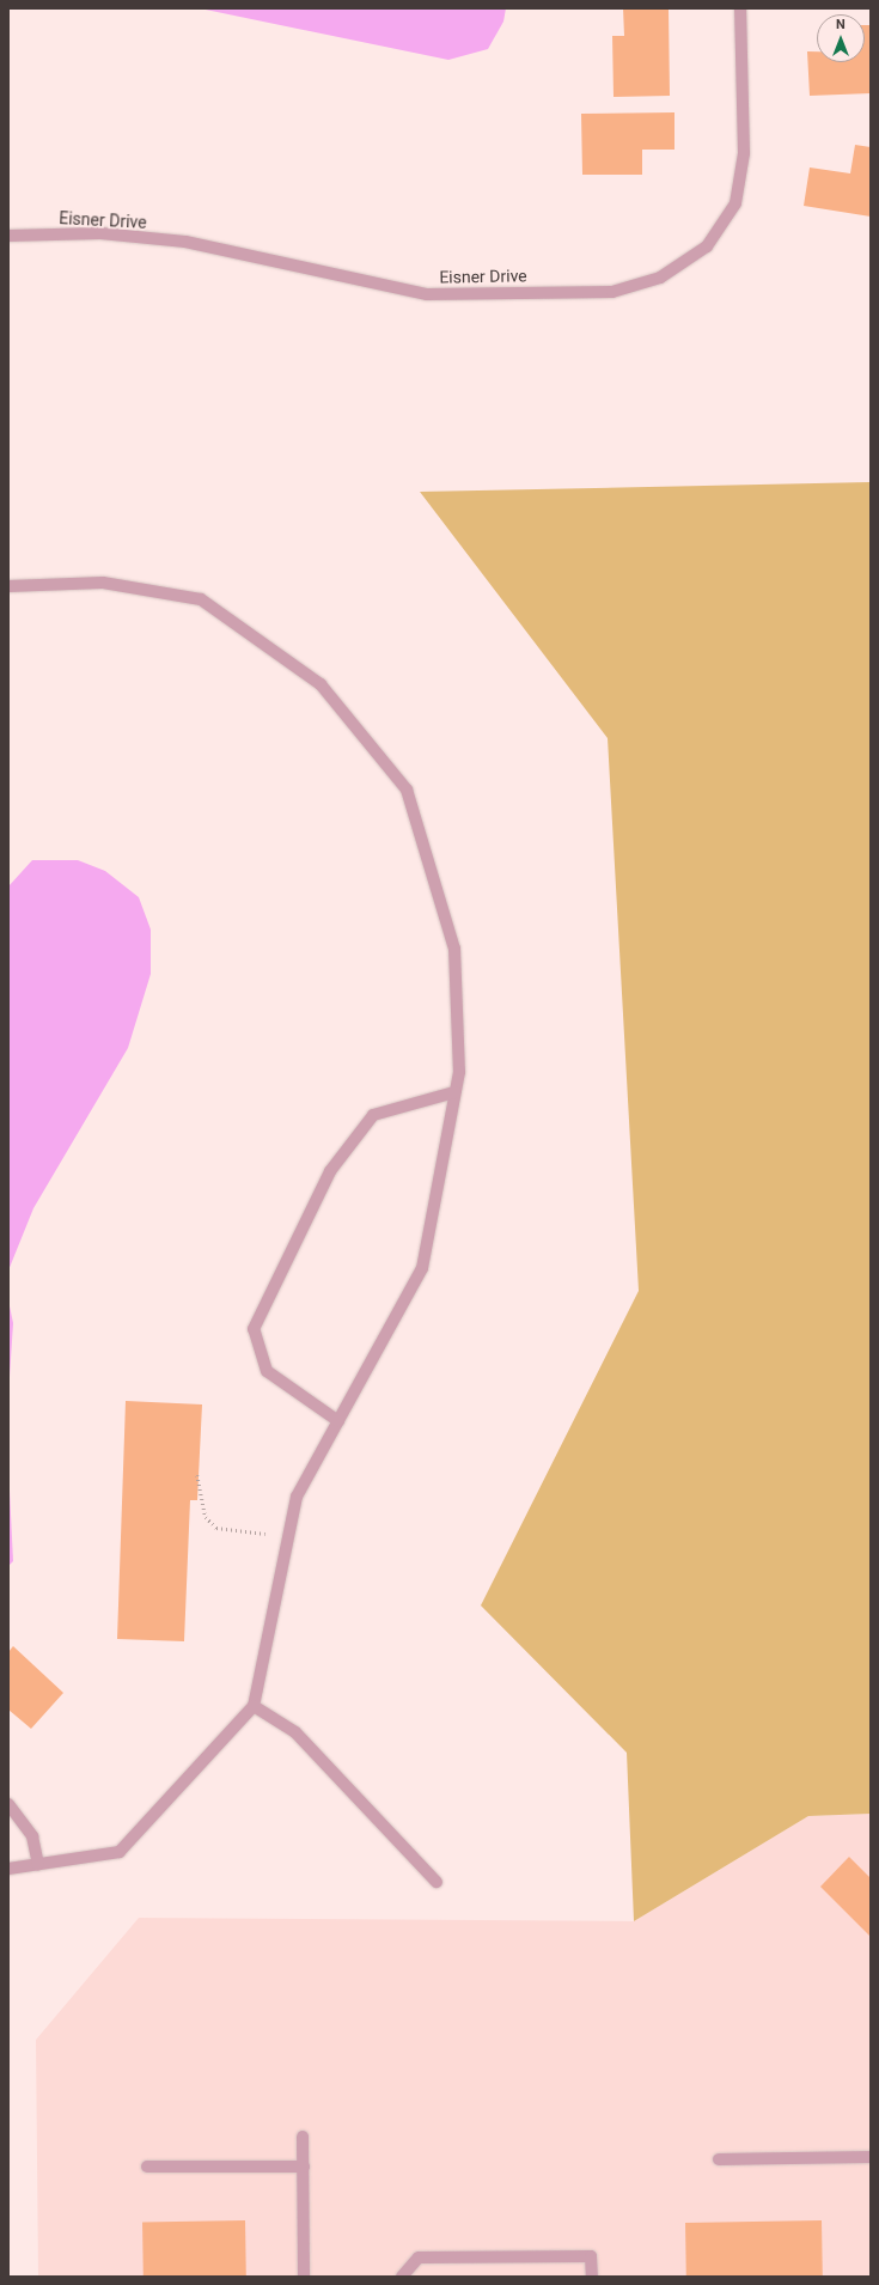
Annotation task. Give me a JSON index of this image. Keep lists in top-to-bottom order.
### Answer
{
  "streets": {
    "street": ["Eisner Drive"]
  },
  "north": "top"
}
